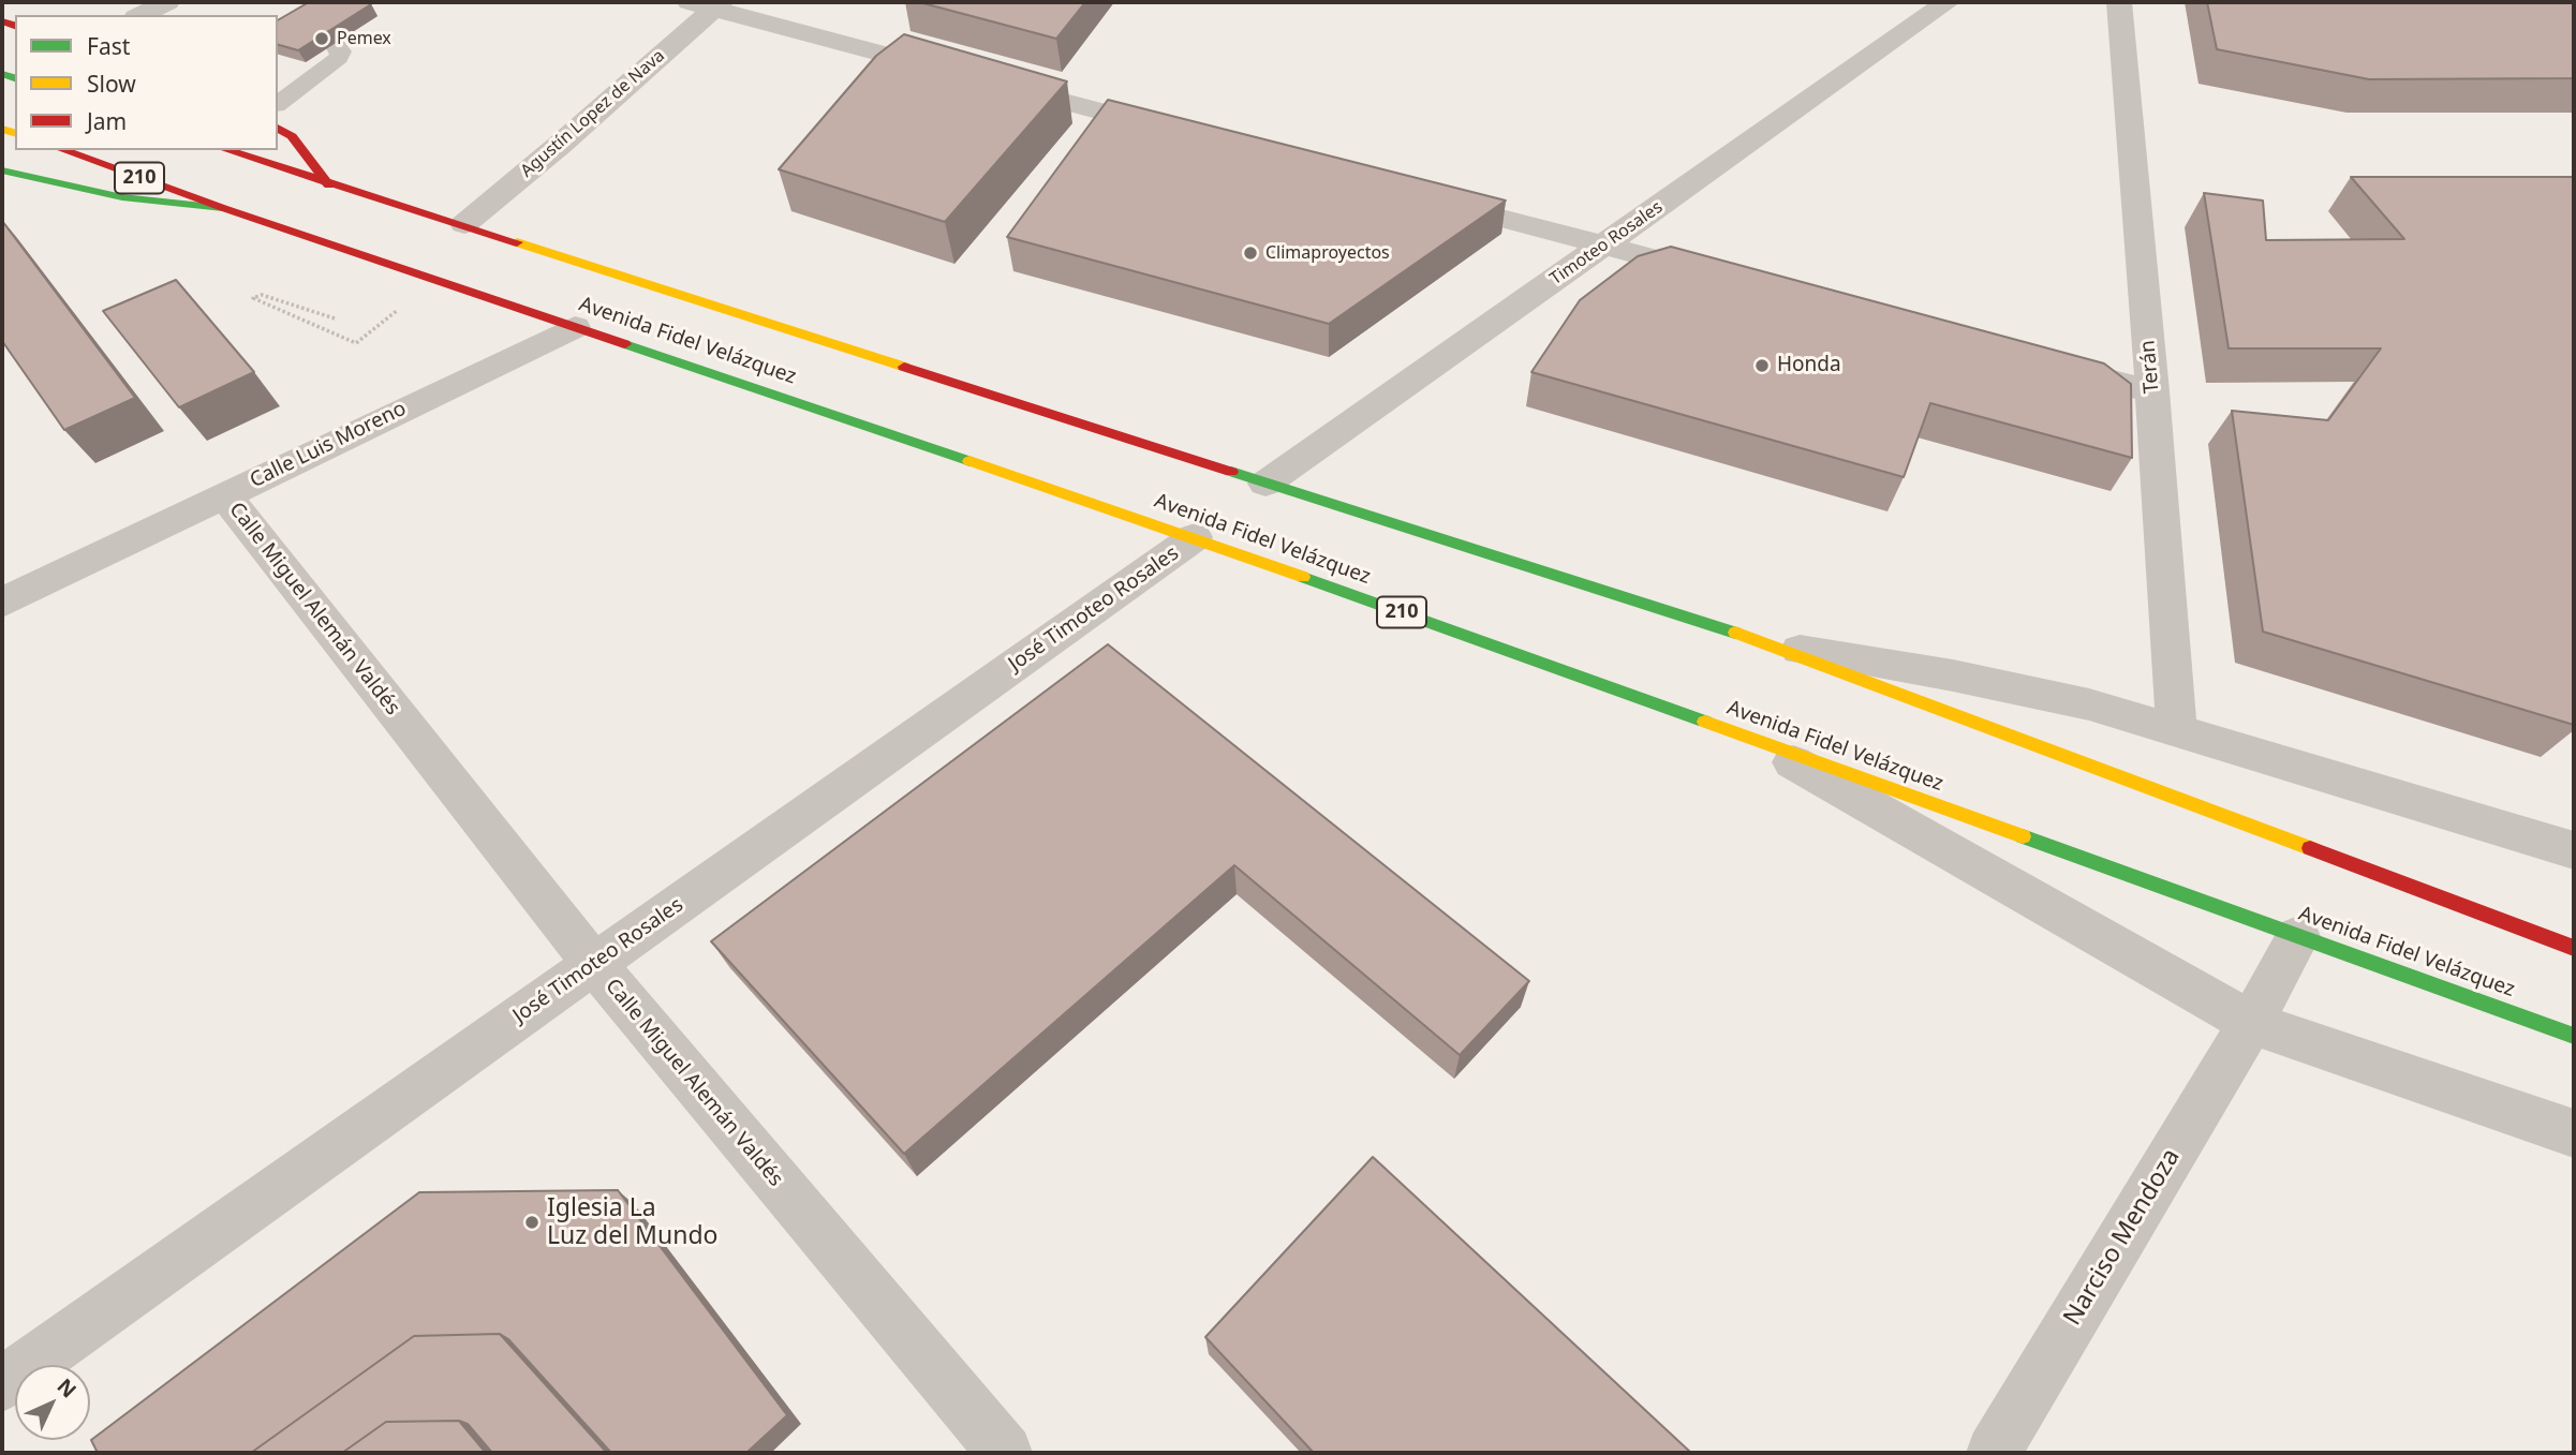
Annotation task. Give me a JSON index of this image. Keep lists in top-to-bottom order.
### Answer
{
  "streets": {
    "main road": ["210", "Avenida Fidel Velázquez"],
    "street": [
      "Agustín Lopez de Nava",
      "Timoteo Rosales",
      "Terán",
      "Calle Luis Moreno",
      "Calle Miguel Alemán Valdés",
      "José Timoteo Rosales",
      "Narciso Mendoza"
    ]
  },
  "crossings": [
    ["Agustín Lopez de Nava", "Avenida Fidel Velázquez"],
    ["Timoteo Rosales", "Avenida Fidel Velázquez"],
    ["Avenida Fidel Velázquez", "Calle Luis Moreno"],
    ["Avenida Fidel Velázquez", "José Timoteo Rosales"],
    ["Avenida Fidel Velázquez", "Narciso Mendoza"],
    ["Calle Luis Moreno", "Calle Miguel Alemán Valdés"],
    ["Calle Miguel Alemán Valdés", "José Timoteo Rosales"]
  ],
  "places": [
    "Pemex",
    "Climaproyectos",
    "Honda",
    "Iglesia La Luz del Mundo"
  ],
  "legend": ["Fast", "Slow", "Jam"],
  "north": "top right"
}
